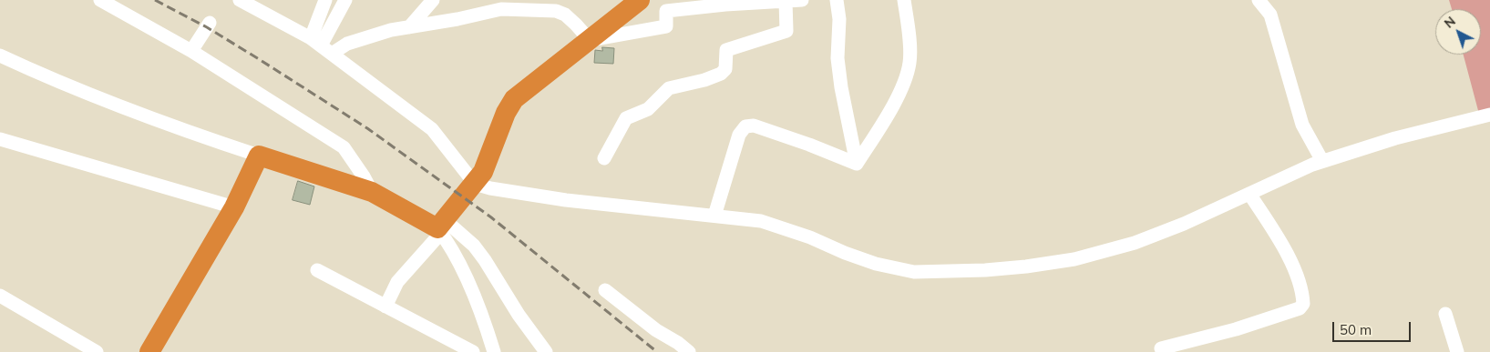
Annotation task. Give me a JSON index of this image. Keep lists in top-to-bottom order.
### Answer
{
  "scale_bar": "50 m",
  "north": "top left"
}
